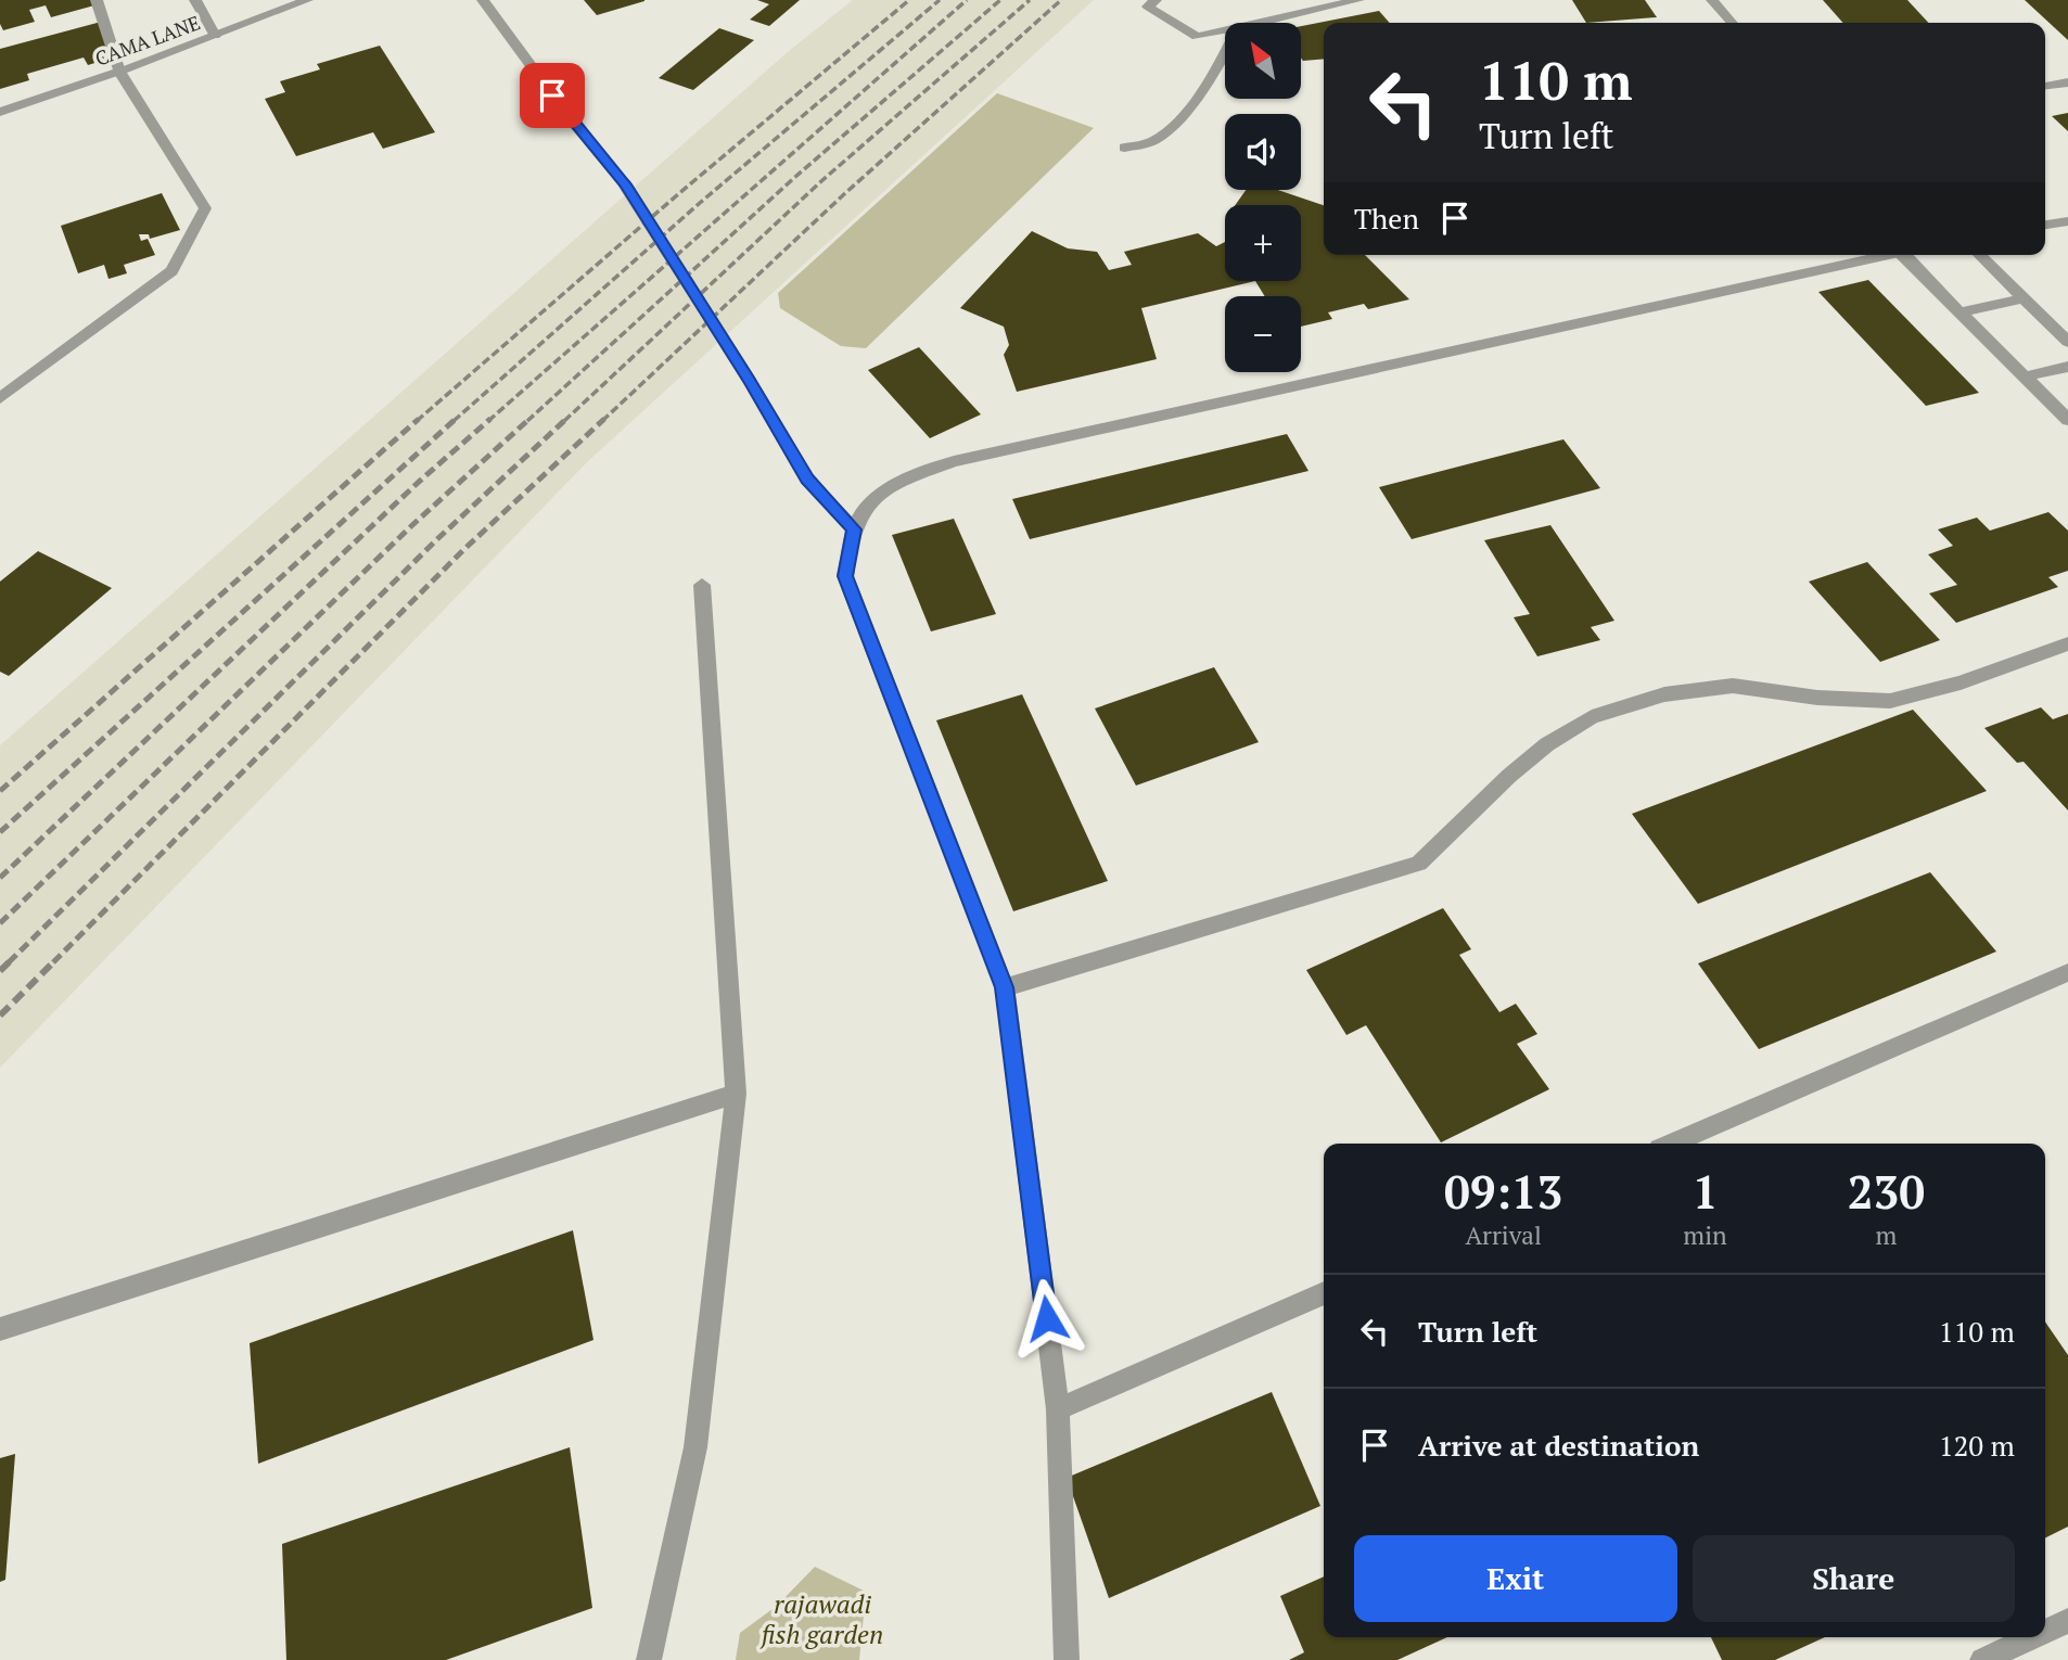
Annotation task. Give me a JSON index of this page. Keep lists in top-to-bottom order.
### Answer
{
  "streets": {
    "street": ["CAMA LANE"]
  },
  "parks": ["rajawadi fish garden"],
  "north": "top left",
  "page": {
    "map_buttons": ["+", "−"],
    "turn": ["110 m", "Turn left"],
    "then": "Then",
    "eta": [
      "09:13",
      "Arrival",
      "1",
      "min",
      "230",
      "m"
    ],
    "list": [
      {
        "name": "Turn left",
        "value": "110 m"
      },
      {
        "name": "Arrive at destination",
        "value": "120 m"
      }
    ],
    "buttons": ["Exit", "Share"]
  }
}
